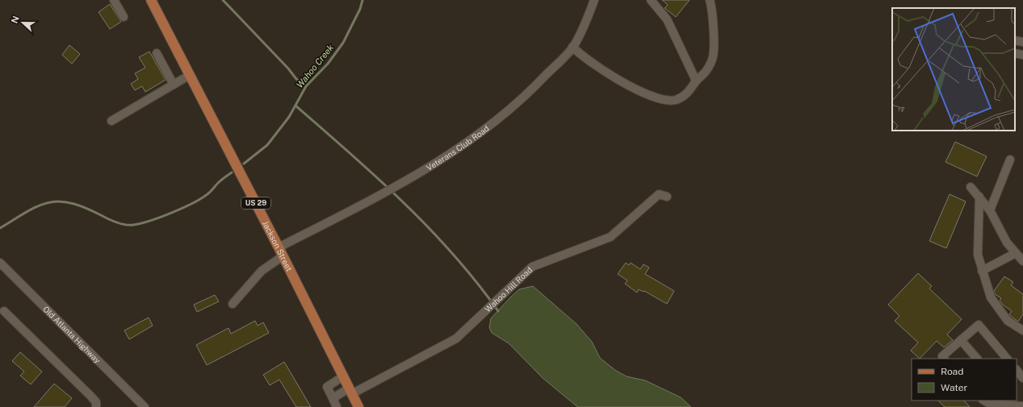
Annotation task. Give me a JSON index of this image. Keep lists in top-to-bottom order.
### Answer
{
  "streets": {
    "main road": ["US 29", "Jackson Street"],
    "street": ["Veterans Club Road", "Wahoo Hill Road", "Old Atlanta Highway"]
  },
  "crossings": [
    ["Veterans Club Road", "Jackson Street"],
    ["Jackson Street", "Wahoo Hill Road"]
  ],
  "water": ["Wahoo Creek"],
  "legend": ["Road", "Water"],
  "north": "left"
}
